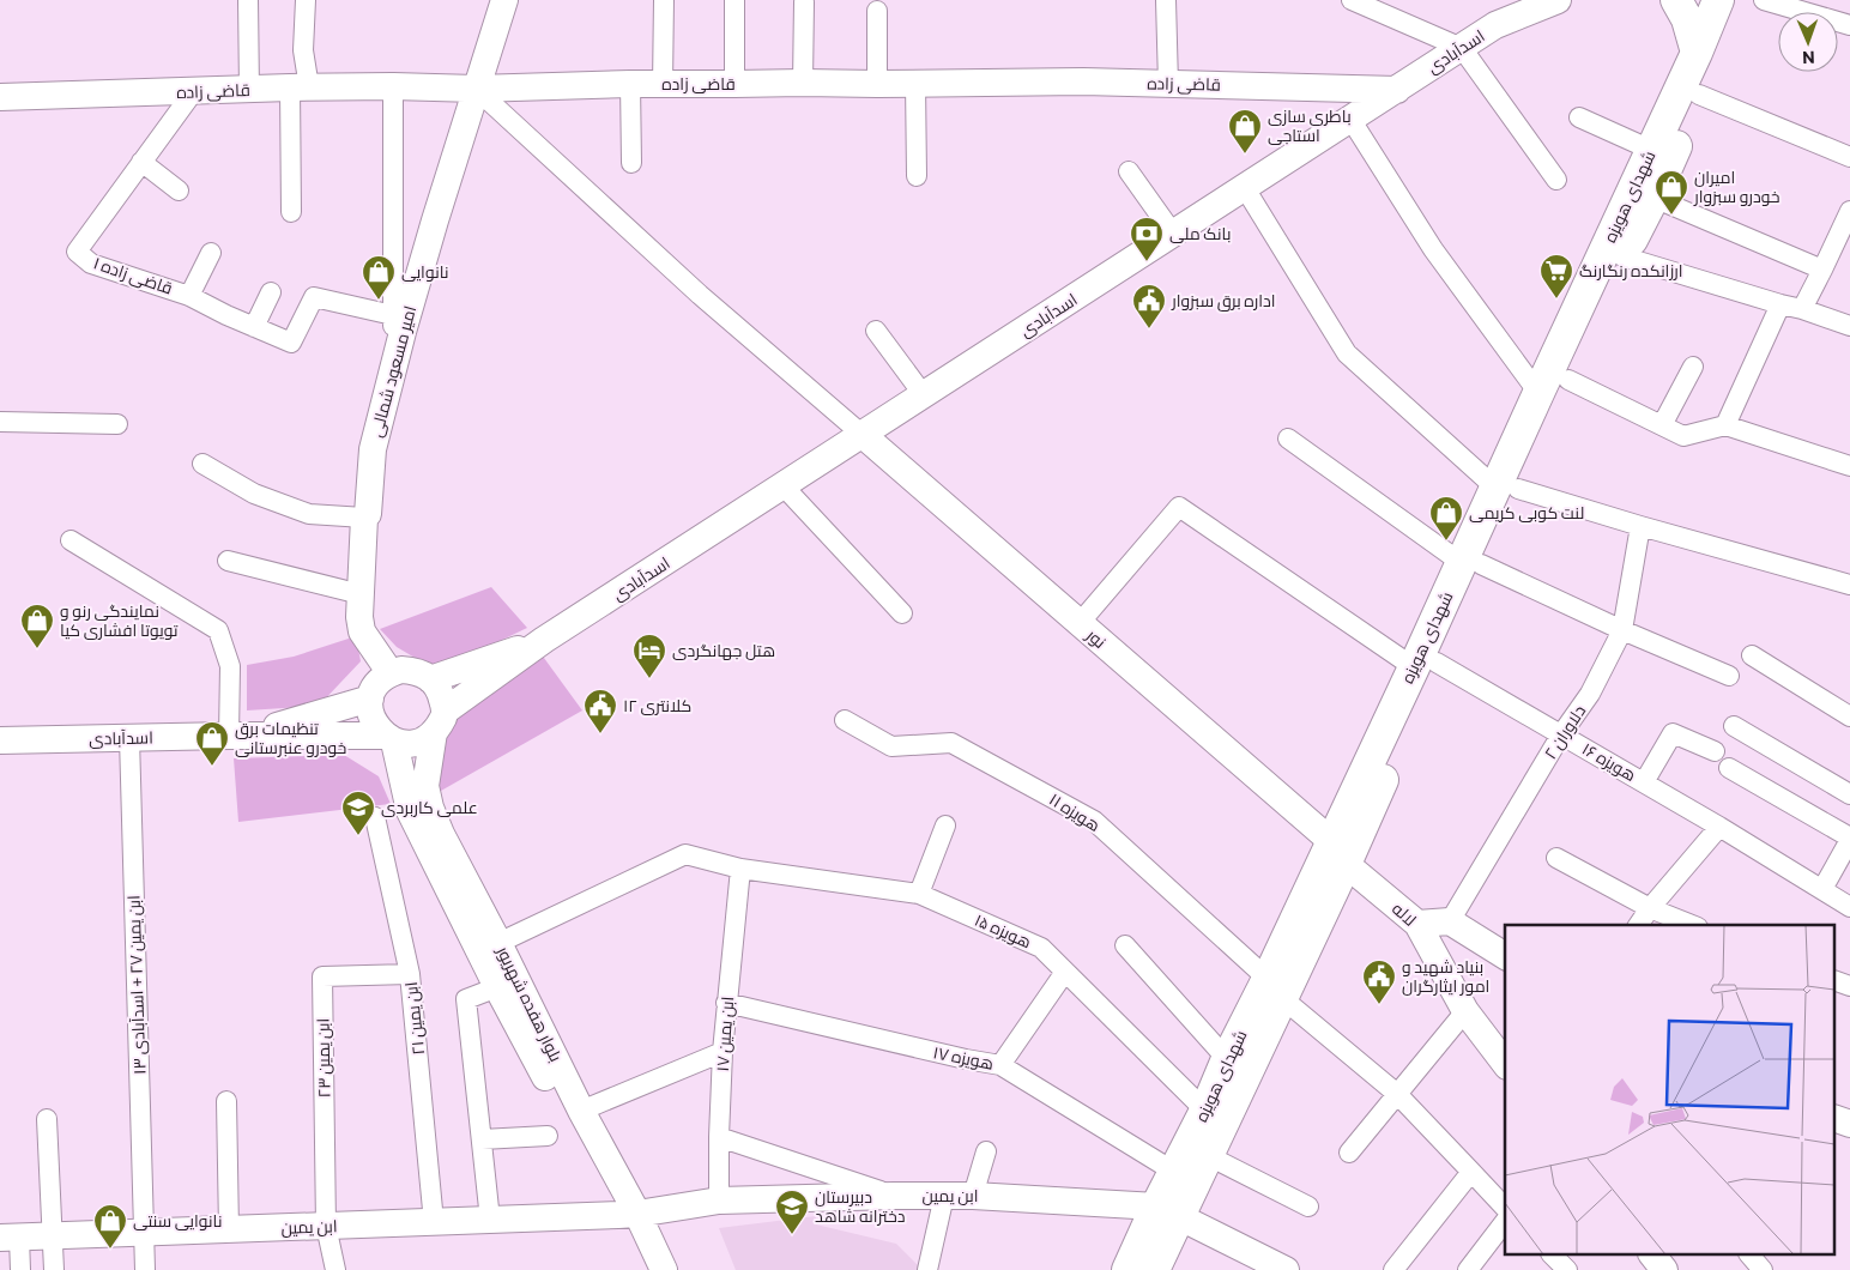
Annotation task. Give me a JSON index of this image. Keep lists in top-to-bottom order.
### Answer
{
  "streets": {
    "main road": ["شهدای هویزه"],
    "street": [
      "اسدآبادی",
      "قاضی زاده",
      "قاضی زاده ۱",
      "امیر مسعود شمالی",
      "نور",
      "دلاوران ۲",
      "هویزه ۱۶",
      "هویزه ۱۱",
      "لاله",
      "هویزه ۱۵",
      "ابن یمین ۲۷ + اسدآبادی ۱۳",
      "بلوار هفده شهریور",
      "ابن یمین ۲۱",
      "ابن یمین ۱۷",
      "ابن یمین ۲۳",
      "هویزه ۱۷",
      "ابن یمین"
    ]
  },
  "crossings": [
    ["اسدآبادی", "قاضی زاده"],
    ["اسدآبادی", "امیر مسعود شمالی"],
    ["اسدآبادی", "نور"],
    ["اسدآبادی", "ابن یمین ۲۷ + اسدآبادی ۱۳"],
    ["اسدآبادی", "بلوار هفده شهریور"],
    ["قاضی زاده", "قاضی زاده ۱"],
    ["قاضی زاده", "امیر مسعود شمالی"],
    ["شهدای هویزه", "نور"],
    ["شهدای هویزه", "هویزه ۱۶"],
    ["شهدای هویزه", "هویزه ۱۱"],
    ["شهدای هویزه", "لاله"],
    ["شهدای هویزه", "هویزه ۱۵"],
    ["شهدای هویزه", "هویزه ۱۷"],
    ["شهدای هویزه", "ابن یمین"],
    ["امیر مسعود شمالی", "بلوار هفده شهریور"],
    ["نور", "هویزه ۱۶"],
    ["نور", "لاله"],
    ["دلاوران ۲", "هویزه ۱۶"],
    ["هویزه ۱۵", "بلوار هفده شهریور"],
    ["هویزه ۱۵", "ابن یمین ۱۷"],
    ["ابن یمین ۲۷ + اسدآبادی ۱۳", "ابن یمین"],
    ["بلوار هفده شهریور", "ابن یمین"],
    ["ابن یمین ۲۱", "ابن یمین ۲۳"],
    ["ابن یمین ۲۱", "ابن یمین"],
    ["ابن یمین ۱۷", "هویزه ۱۷"],
    ["ابن یمین ۱۷", "ابن یمین"],
    ["ابن یمین ۲۳", "ابن یمین"]
  ],
  "places": {
    "shop": [
      "باطری سازی استاجی",
      "امیران خودرو سبزوار",
      "نانوایی",
      "لنت کوبی کریمی",
      "نمایندگی رنو و تویوتا افشاری کیا",
      "تنظیمات برق خودرو عنبرستانی",
      "نانوایی سنتی"
    ],
    "bank": ["بانک ملی"],
    "supermarket": ["ارزانکده رنگارنگ"],
    "public building": ["اداره برق سبزوار", "کلانتری ۱۲", "بنیاد شهید و امور ایثارگران"],
    "hotel": ["هتل جهانگردی"],
    "school or university": ["علمی کاربردی", "دبیرستان دخترانه شاهد"]
  },
  "north": "bottom"
}
